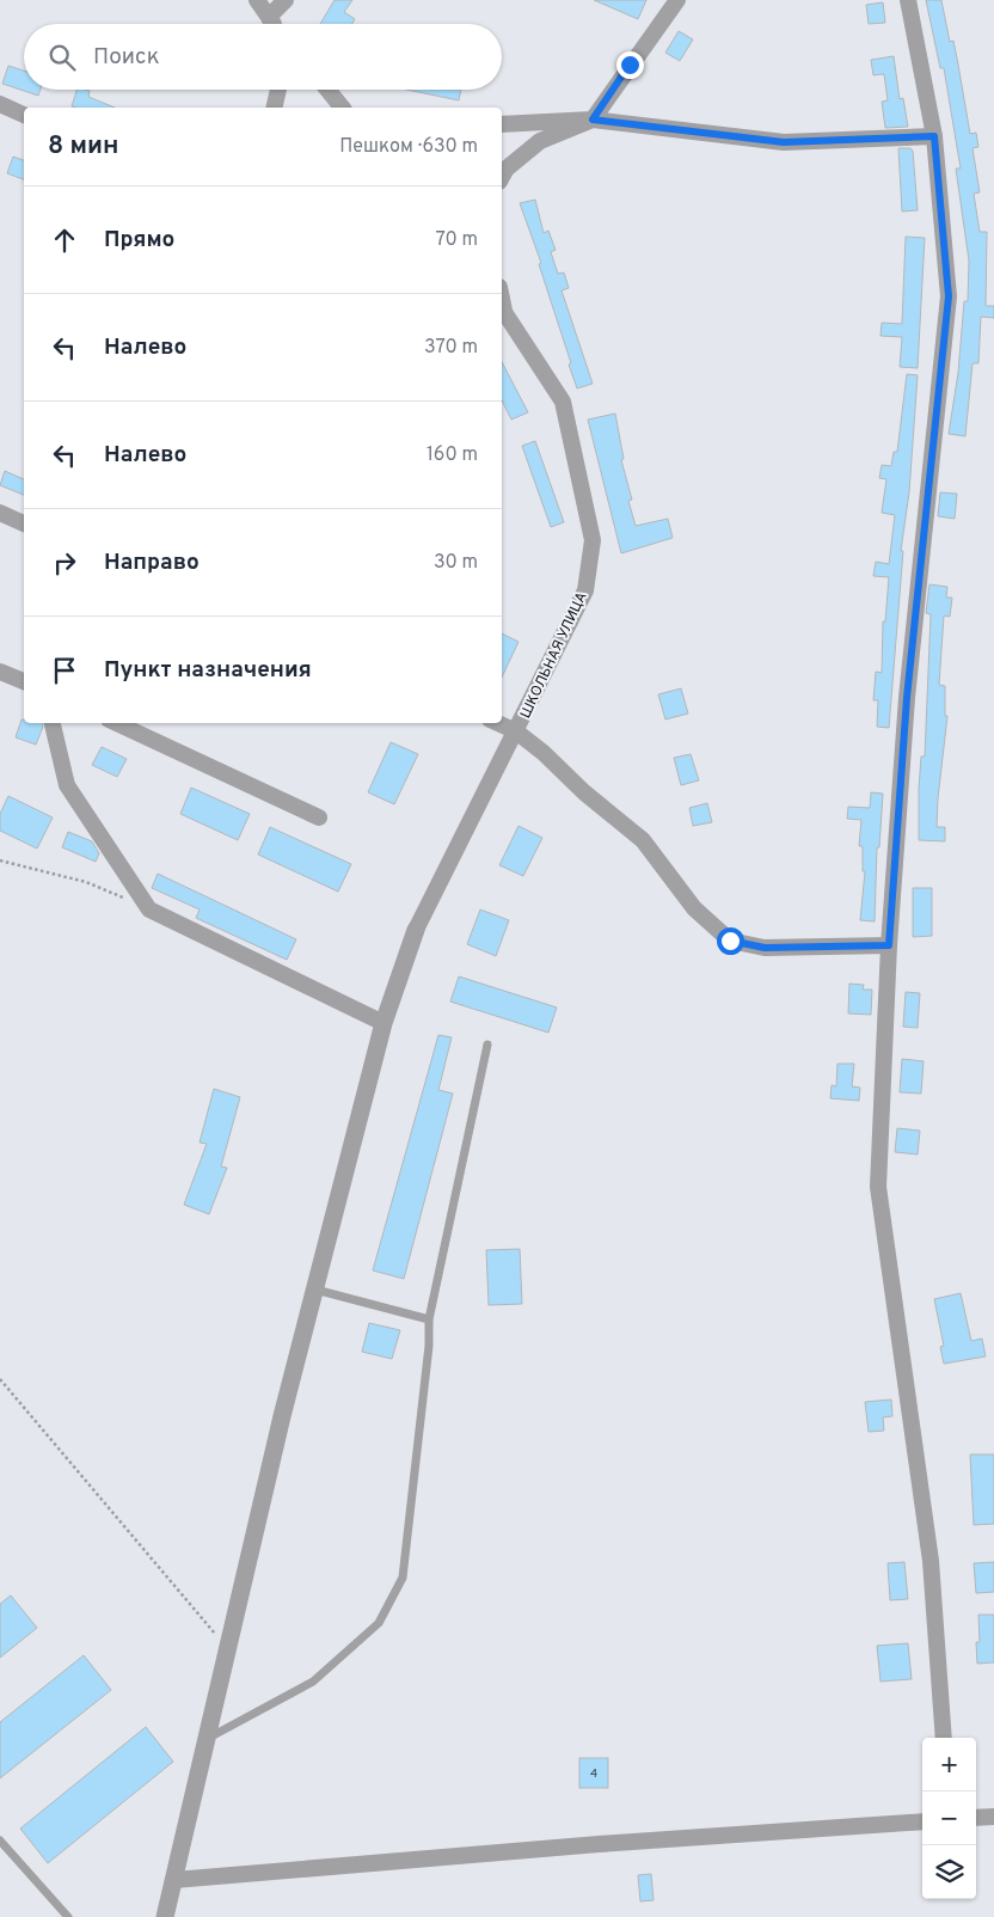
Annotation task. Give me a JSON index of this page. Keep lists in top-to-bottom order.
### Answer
{
  "streets": {
    "street": ["ШКОЛЬНАЯ УЛИЦА"]
  },
  "house_numbers": ["4"],
  "page": {
    "search": "Поиск",
    "heading": ["8 мин", "Пешком · 630 m"],
    "list": [
      ["Прямо", "70 m"],
      ["Налево", "370 m"],
      ["Налево", "160 m"],
      ["Направо", "30 m"],
      "Пункт назначения"
    ],
    "map_buttons": ["+", "−"]
  }
}
